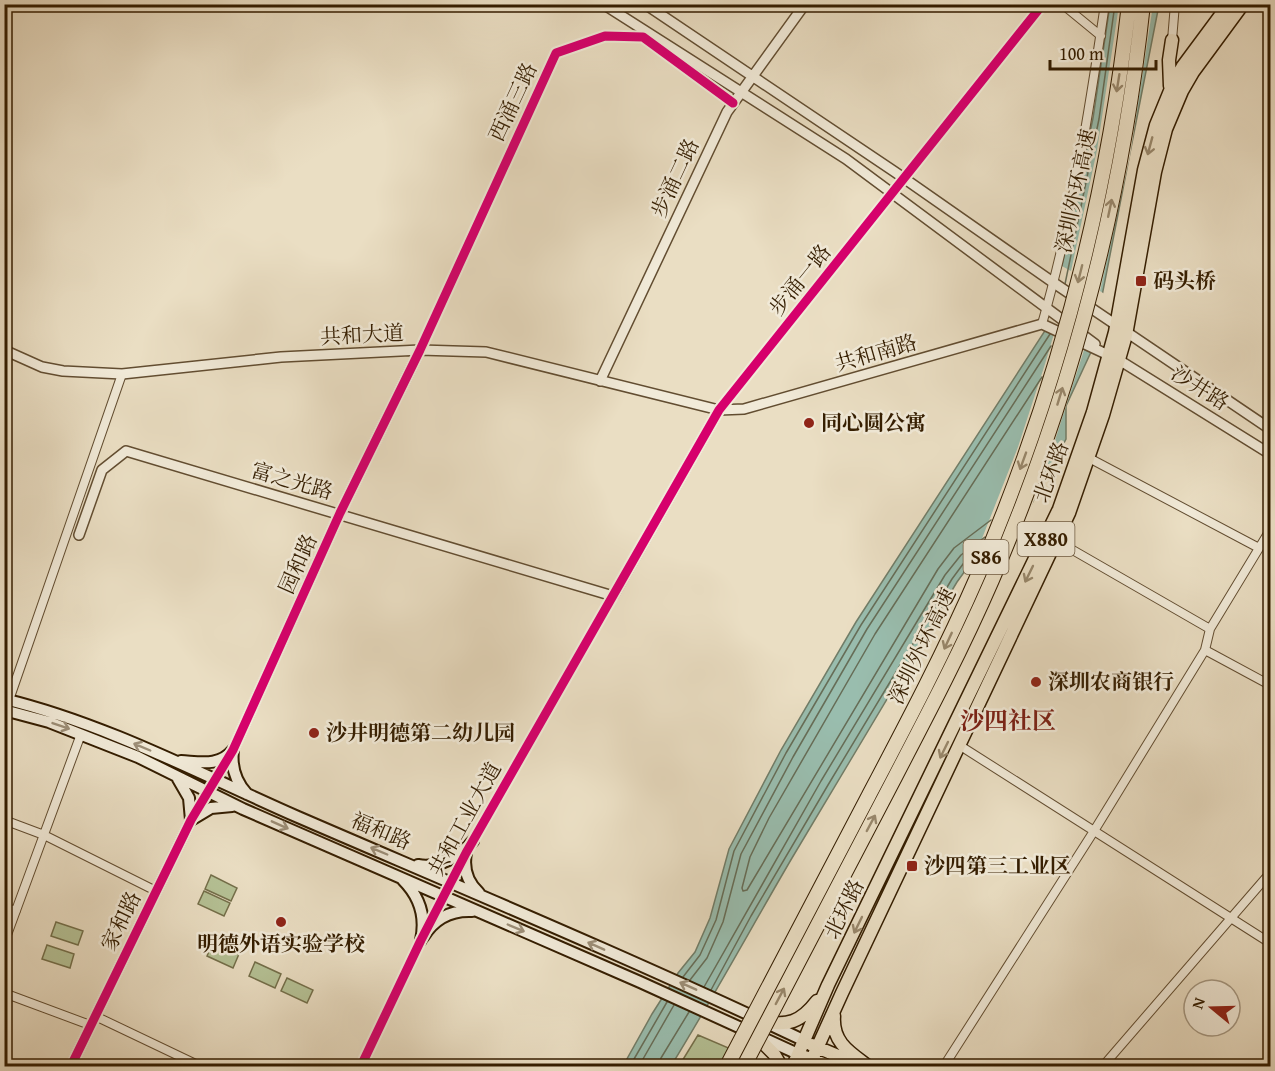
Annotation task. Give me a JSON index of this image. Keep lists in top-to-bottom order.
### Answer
{
  "streets": {
    "highway": ["深圳外环高速", "S86"],
    "main road": ["北环路", "X880", "福和路"],
    "street": [
      "西涌三路",
      "步涌二路",
      "步涌一路",
      "共和大道",
      "共和南路",
      "沙井路",
      "富之光路",
      "园和路",
      "共和工业大道",
      "家和路"
    ]
  },
  "crossings": [
    ["西涌三路", "步涌二路"],
    ["西涌三路", "共和大道"],
    ["西涌三路", "园和路"],
    ["步涌二路", "共和大道"],
    ["步涌一路", "共和大道"],
    ["步涌一路", "共和南路"],
    ["步涌一路", "富之光路"],
    ["步涌一路", "共和工业大道"],
    ["共和大道", "共和南路"],
    ["共和大道", "园和路"],
    ["沙井路", "北环路"],
    ["北环路", "福和路"],
    ["富之光路", "园和路"],
    ["富之光路", "共和工业大道"],
    ["园和路", "福和路"],
    ["园和路", "家和路"],
    ["共和工业大道", "福和路"],
    ["福和路", "家和路"]
  ],
  "districts": ["沙四社区"],
  "places": {
    "transit": ["码头桥", "沙四第三工业区"],
    "other": [
      "同心圆公寓",
      "深圳农商银行",
      "沙井明德第二幼儿园",
      "明德外语实验学校"
    ]
  },
  "scale_bar": "100 m",
  "north": "left"
}
